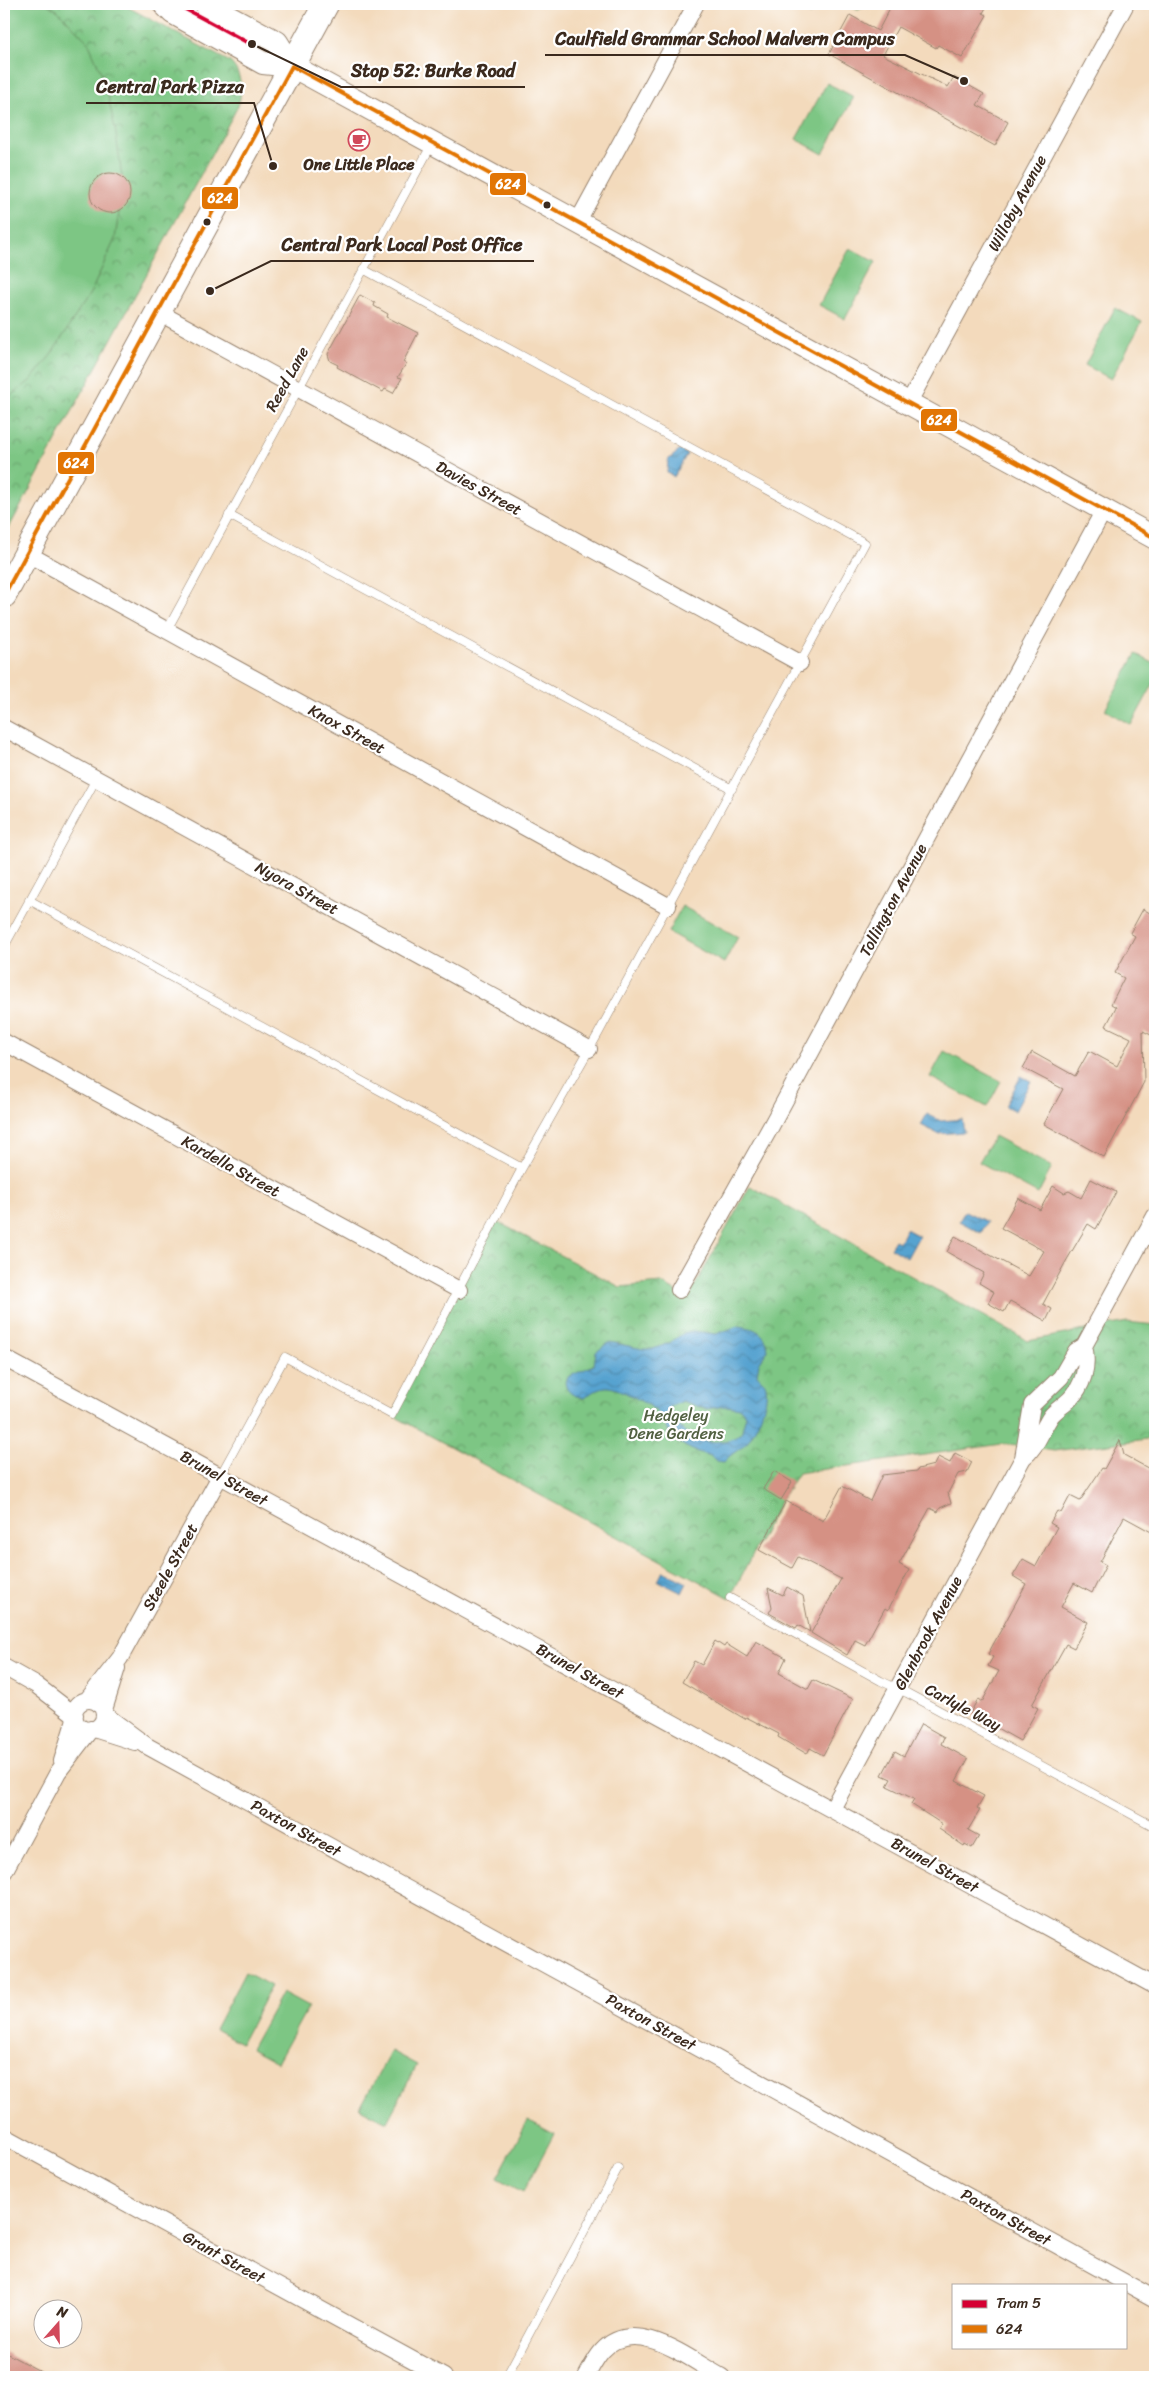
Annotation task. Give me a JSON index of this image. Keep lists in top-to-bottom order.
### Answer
{
  "streets": {
    "street": [
      "Willoby Avenue",
      "Davies Street",
      "Knox Street",
      "Nyora Street",
      "Tollington Avenue",
      "Kardella Street",
      "Brunel Street",
      "Steele Street",
      "Glenbrook Avenue",
      "Paxton Street",
      "Grant Street"
    ],
    "lane": ["Reed Lane", "Carlyle Way"]
  },
  "crossings": [
    ["Reed Lane", "Davies Street"],
    ["Reed Lane", "Knox Street"],
    ["Brunel Street", "Steele Street"],
    ["Brunel Street", "Glenbrook Avenue"],
    ["Steele Street", "Paxton Street"],
    ["Glenbrook Avenue", "Carlyle Way"]
  ],
  "parks": ["Hedgeley Dene Gardens"],
  "places": {
    "other": [
      "Stop 52: Burke Road",
      "Caulfield Grammar School Malvern Campus",
      "Central Park Pizza",
      "Central Park Local Post Office"
    ],
    "cafe": ["One Little Place"]
  },
  "lines": ["tram line 5", "transit line 624"],
  "legend": ["Tram 5", "624"],
  "north": "top"
}
